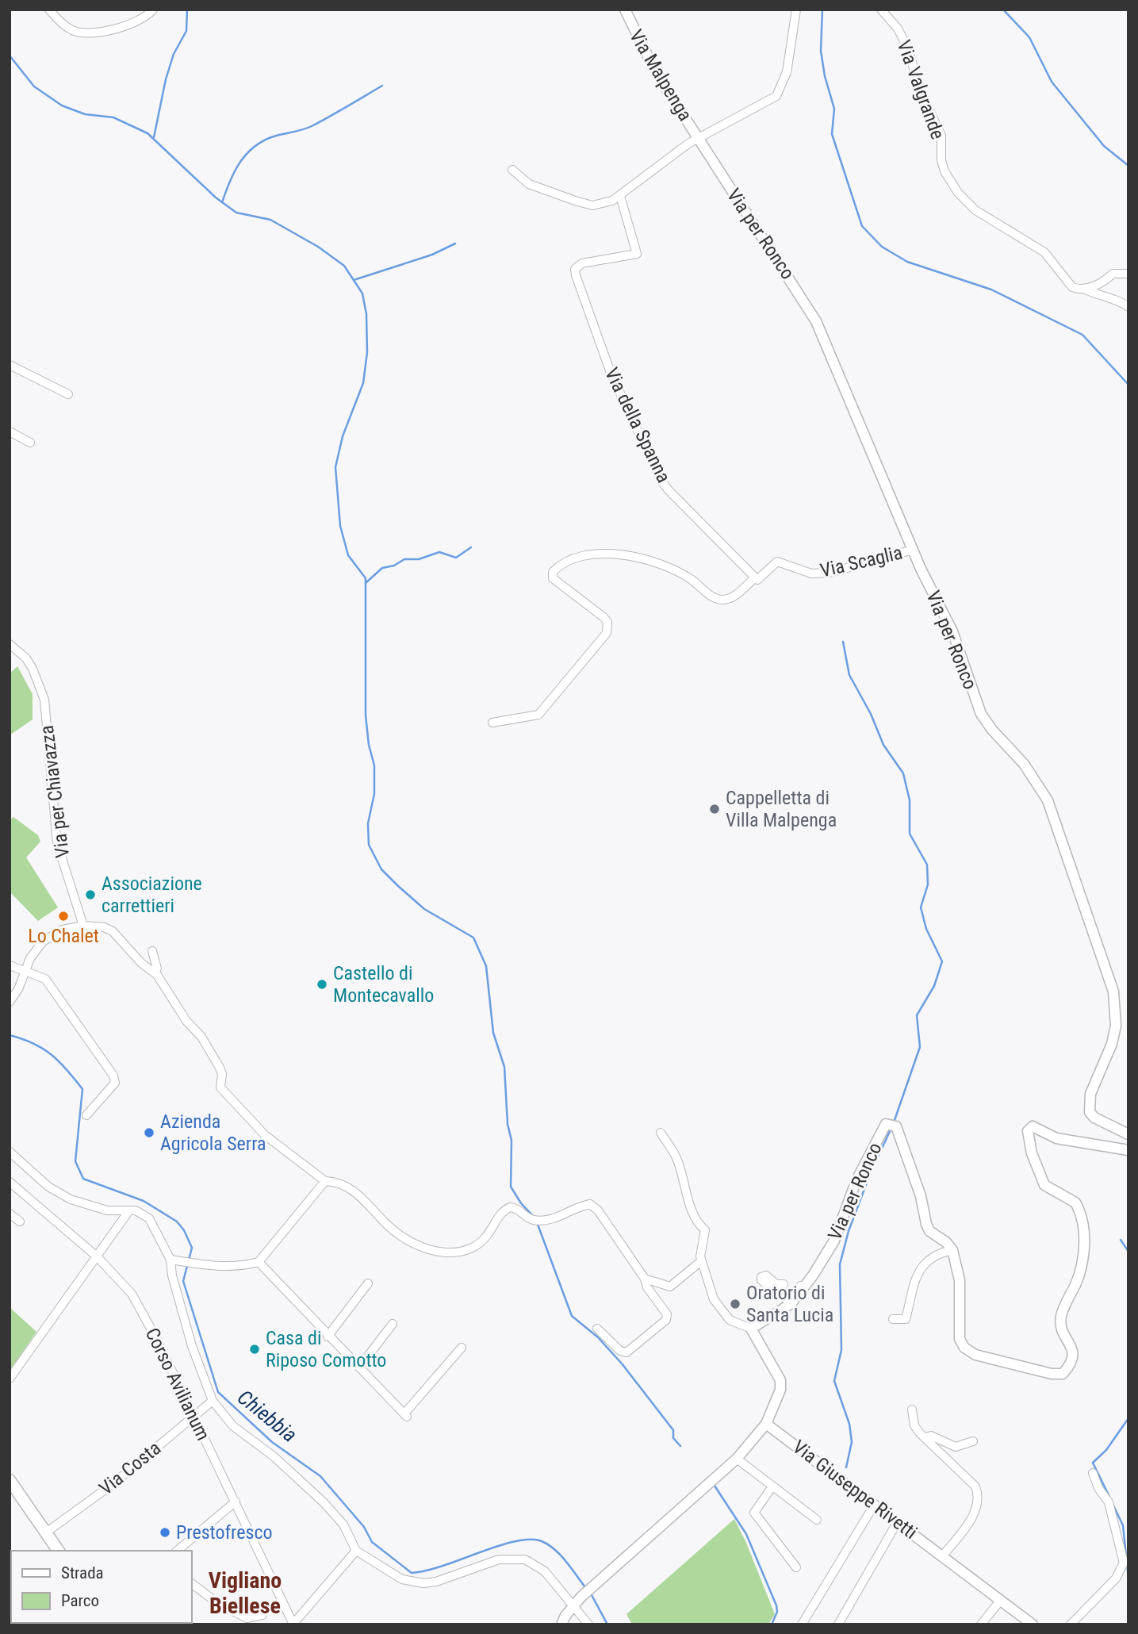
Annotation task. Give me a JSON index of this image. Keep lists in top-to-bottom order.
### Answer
{
  "streets": {
    "street": [
      "Via Malpenga",
      "Via Valgrande",
      "Via per Ronco",
      "Via della Spanna",
      "Via Scaglia",
      "Via per Chiavazza",
      "Corso Avilianum",
      "Via Costa",
      "Via Giuseppe Rivetti"
    ]
  },
  "crossings": [
    ["Via Malpenga", "Via per Ronco"],
    ["Via per Ronco", "Via Scaglia"],
    ["Via della Spanna", "Via Scaglia"],
    ["Corso Avilianum", "Via Costa"]
  ],
  "districts": ["Vigliano Biellese"],
  "water": ["Chiebbia"],
  "places": [
    "Cappelletta di Villa Malpenga",
    "Associazione carrettieri",
    "Lo Chalet",
    "Castello di Montecavallo",
    "Azienda Agricola Serra",
    "Oratorio di Santa Lucia",
    "Casa di Riposo Comotto",
    "Prestofresco"
  ],
  "legend": ["Strada", "Parco"]
}
